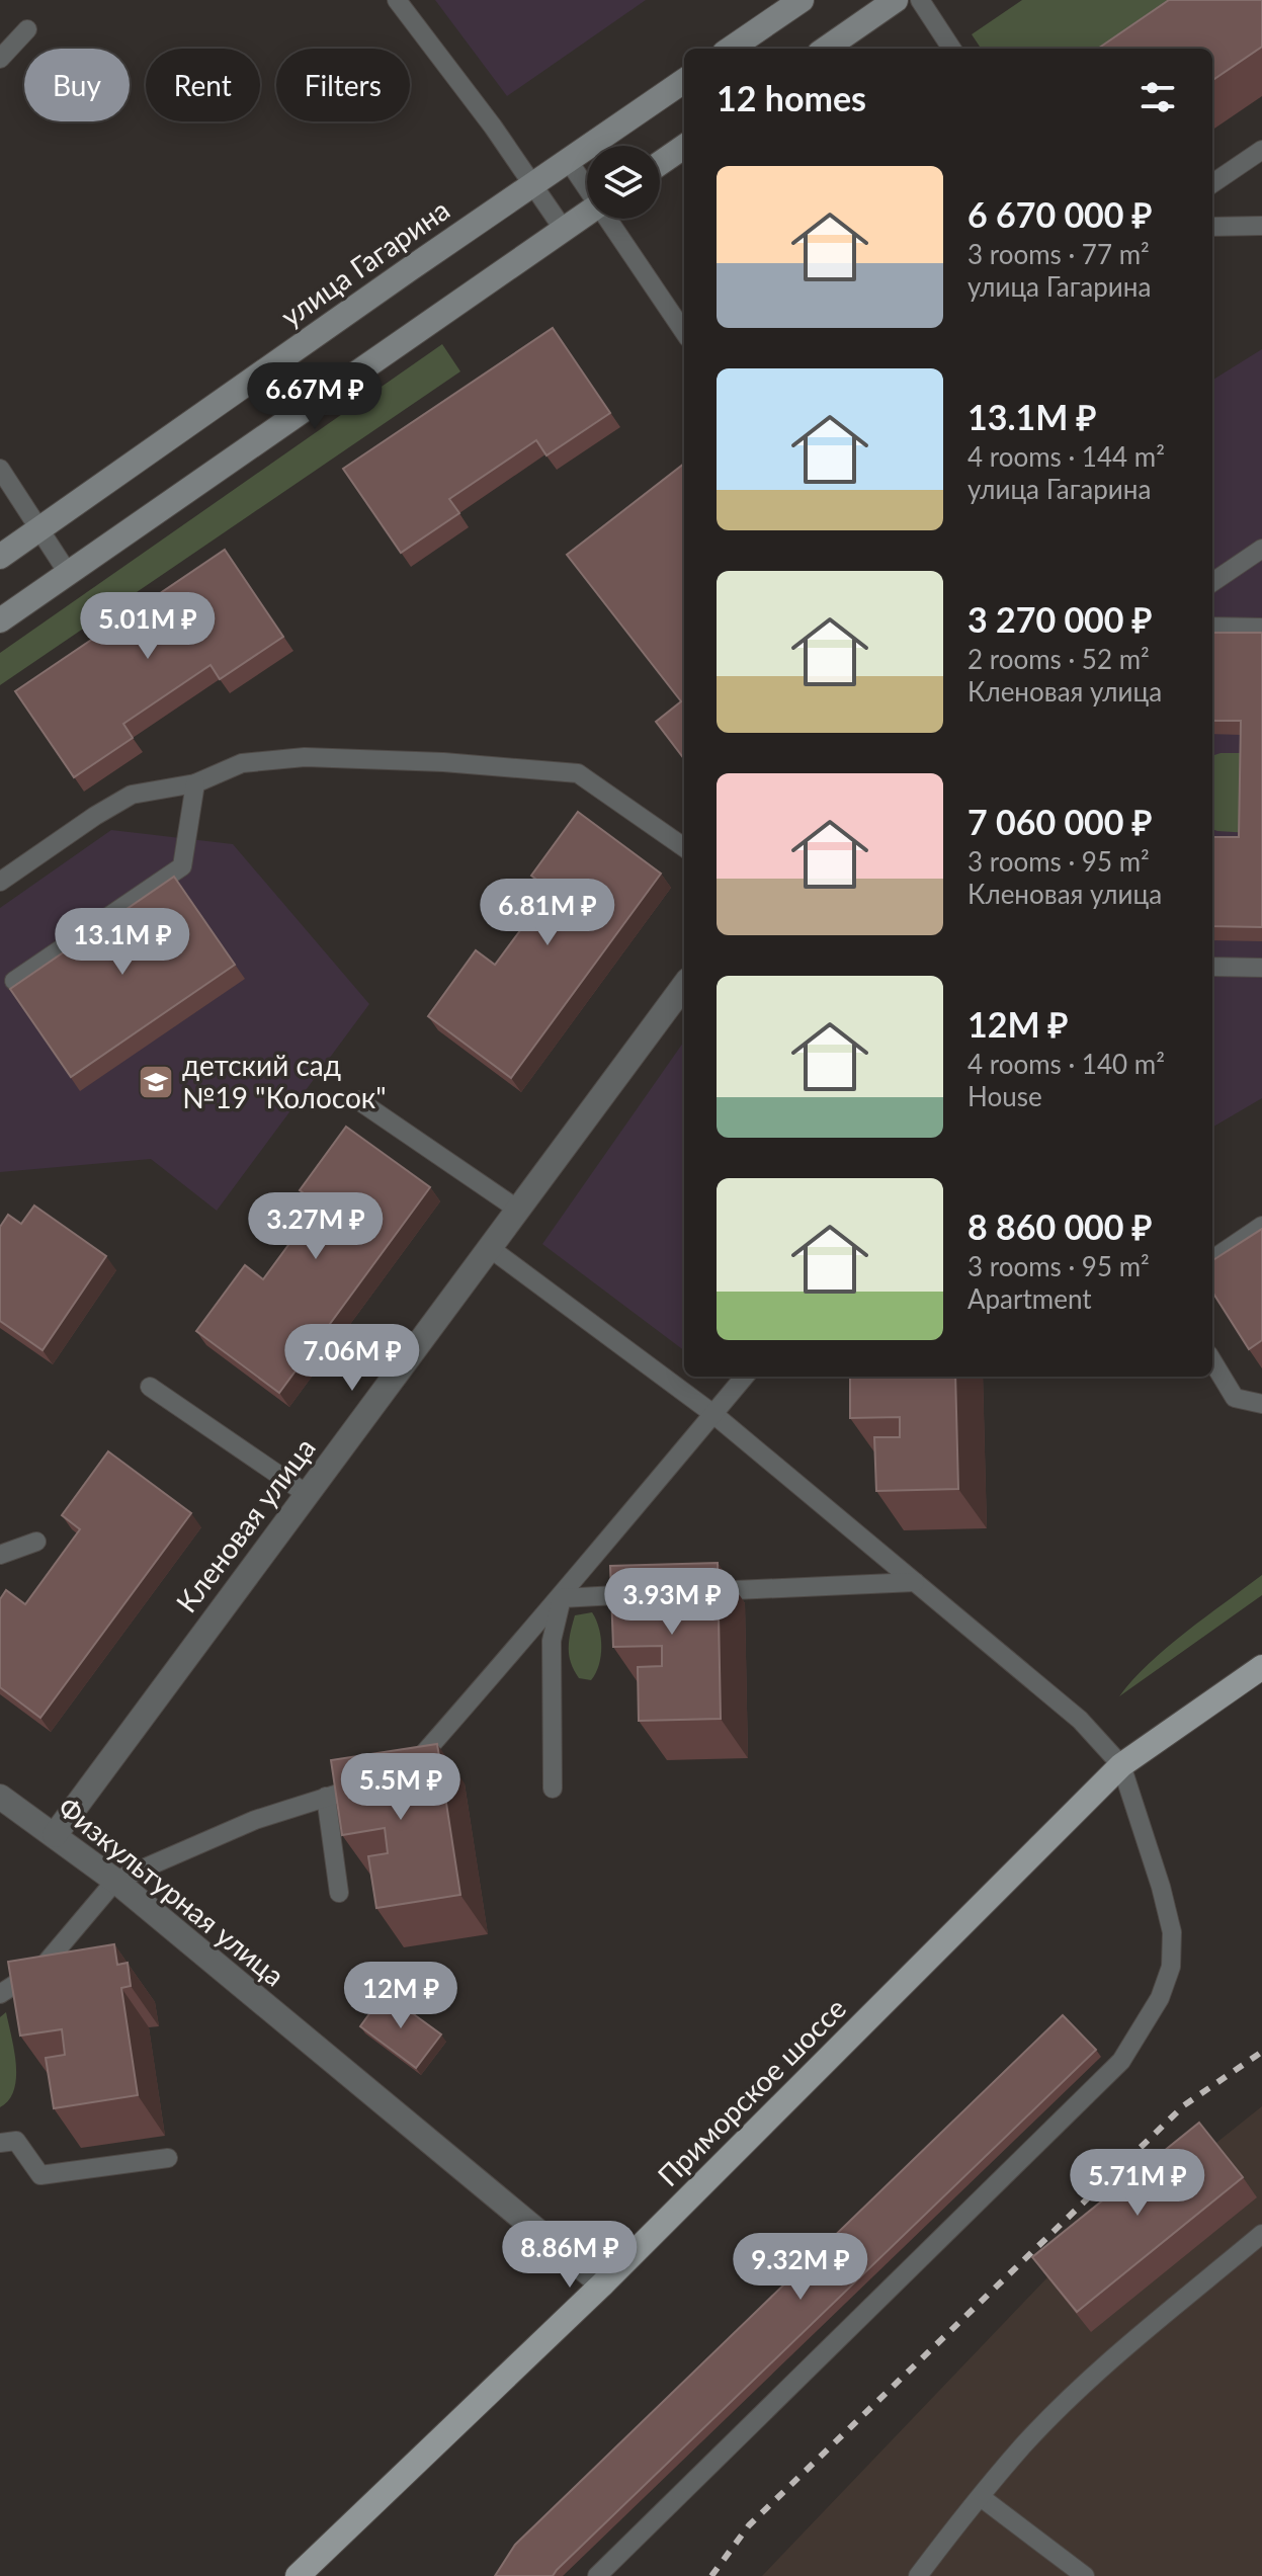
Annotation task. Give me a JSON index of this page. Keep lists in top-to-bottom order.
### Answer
{
  "streets": {
    "main road": ["улица Гагарина", "Приморское шоссе"],
    "street": ["Кленовая улица", "Физкультурная улица"]
  },
  "crossings": [
    ["Кленовая улица", "Физкультурная улица"],
    ["Физкультурная улица", "Приморское шоссе"]
  ],
  "places": {
    "school or university": ["детский сад №19 \"Колосок\""]
  },
  "page": {
    "chip": ["Buy", "Rent", "Filters"],
    "heading": "12 homes",
    "list": [
      {
        "name": "6 670 000 ₽",
        "note": "3 rooms · 77 m² · улица Гагарина"
      },
      {
        "name": "13.1M ₽",
        "note": "4 rooms · 144 m² · улица Гагарина"
      },
      {
        "name": "3 270 000 ₽",
        "note": "2 rooms · 52 m² · Кленовая улица"
      },
      {
        "name": "7 060 000 ₽",
        "note": "3 rooms · 95 m² · Кленовая улица"
      },
      {
        "name": "12M ₽",
        "note": "4 rooms · 140 m² · House"
      },
      {
        "name": "8 860 000 ₽",
        "note": "3 rooms · 95 m² · Apartment"
      }
    ],
    "price": [
      "6.67M ₽",
      "5.01M ₽",
      "6.81M ₽",
      "13.1M ₽",
      "3.27M ₽",
      "7.06M ₽",
      "3.93M ₽",
      "5.5M ₽",
      "12M ₽",
      "5.71M ₽",
      "8.86M ₽",
      "9.32M ₽"
    ]
  }
}
